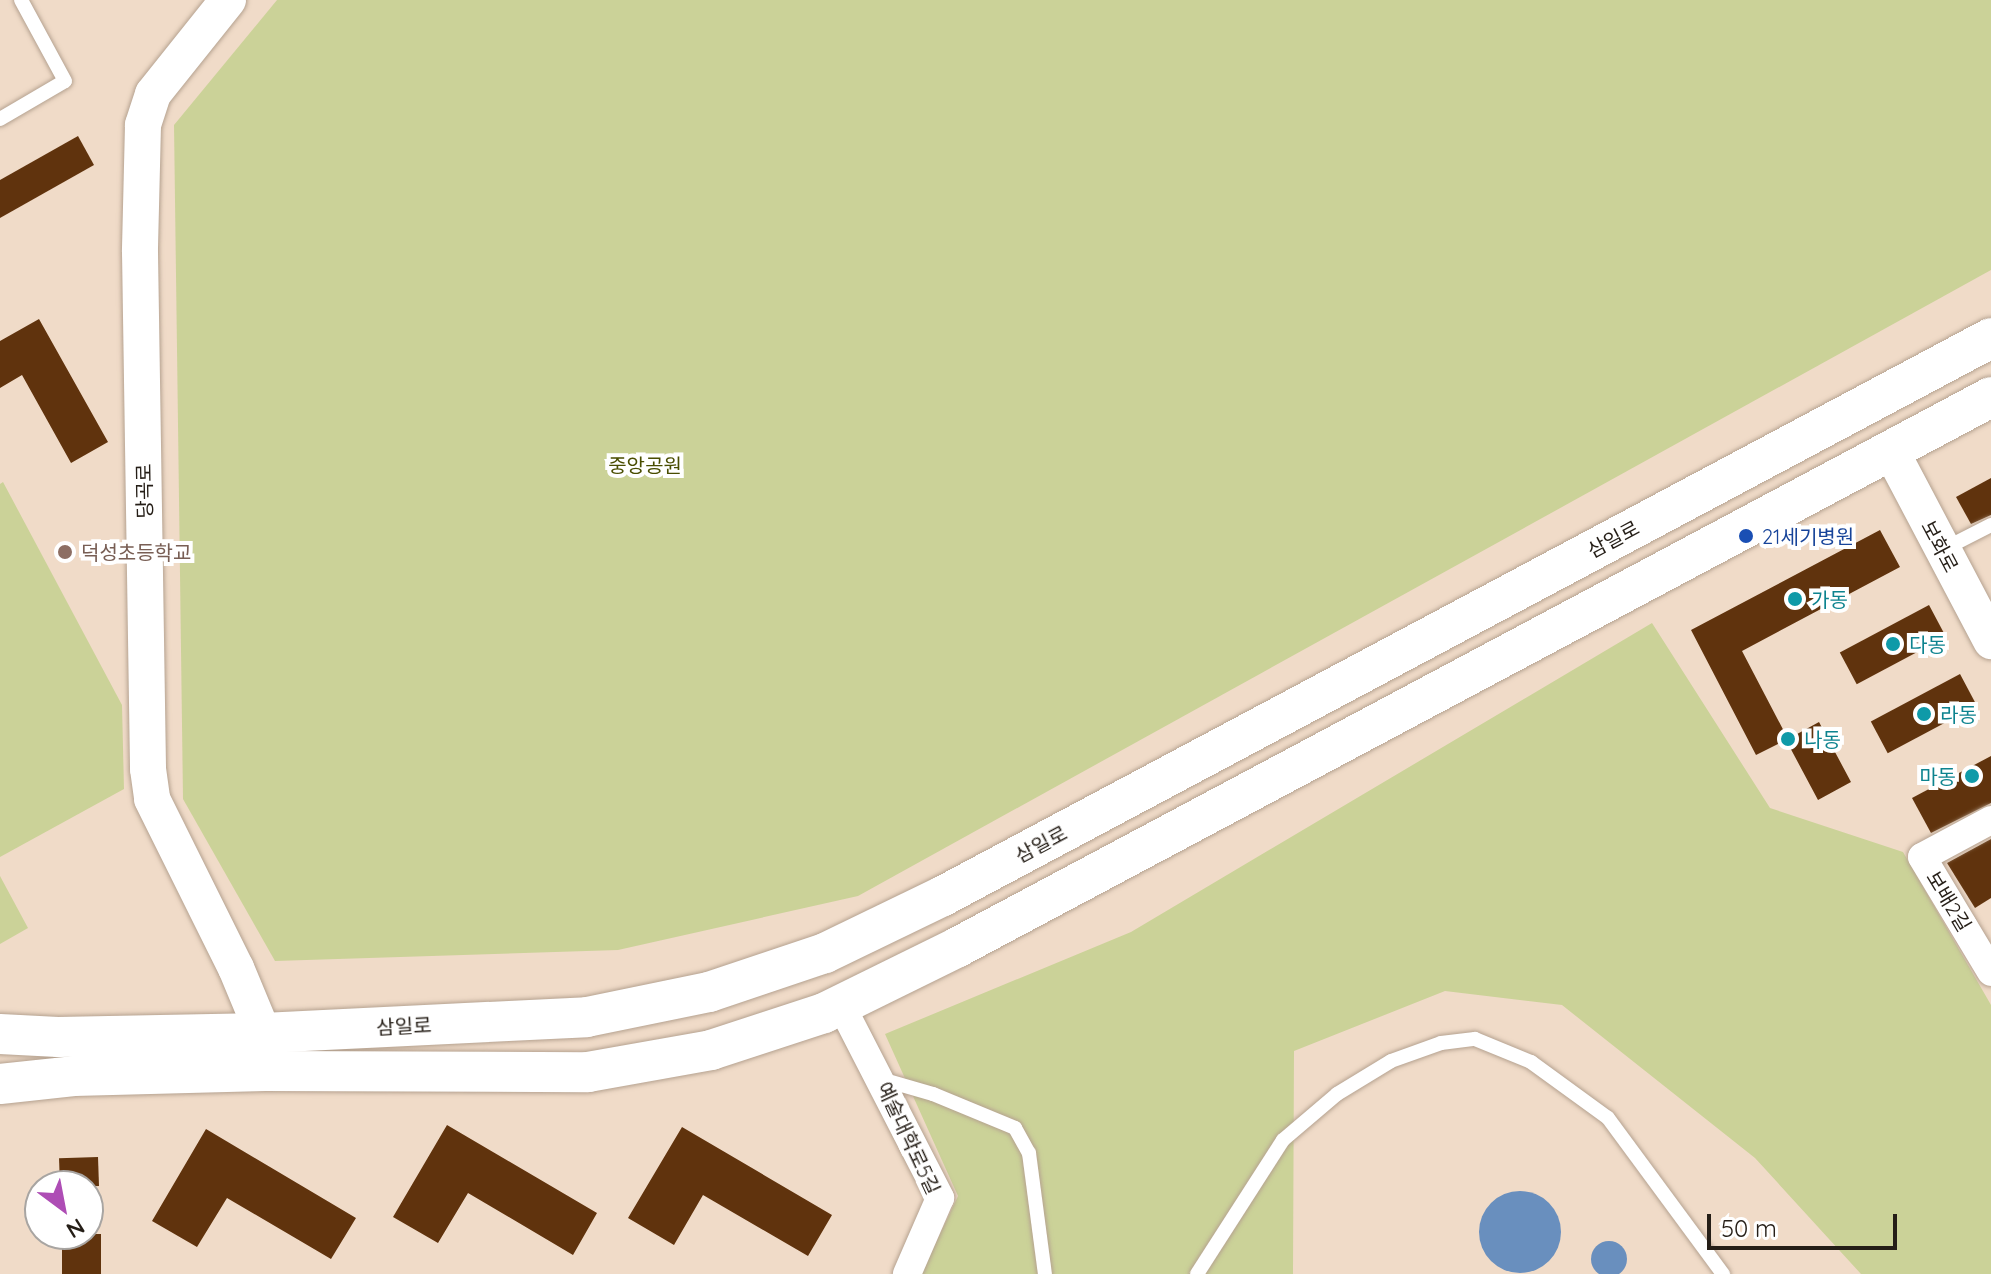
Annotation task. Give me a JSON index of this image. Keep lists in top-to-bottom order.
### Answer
{
  "streets": {
    "main road": ["삼일로"],
    "street": [
      "당곡로",
      "보화로",
      "보배2길",
      "예술대학로5길"
    ]
  },
  "crossings": [
    ["당곡로", "삼일로"]
  ],
  "parks": ["중앙공원"],
  "places": [
    "21세기병원",
    "덕성초등학교",
    "가동",
    "다동",
    "라동",
    "나동",
    "마동"
  ],
  "scale_bar": "50 m",
  "north": "bottom right"
}
